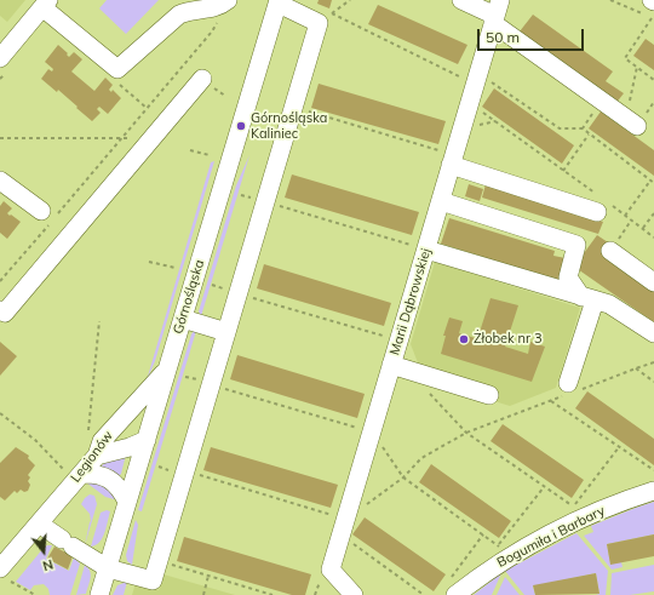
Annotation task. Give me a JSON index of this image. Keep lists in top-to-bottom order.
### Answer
{
  "streets": {
    "street": [
      "Górnośląska",
      "Marii Dąbrowskiej",
      "Legionów",
      "Bogumiła i Barbary"
    ]
  },
  "crossings": [
    ["Górnośląska", "Legionów"]
  ],
  "places": ["Górnośląska Kaliniec", "Żłobek nr 3"],
  "scale_bar": "50 m",
  "north": "bottom"
}
